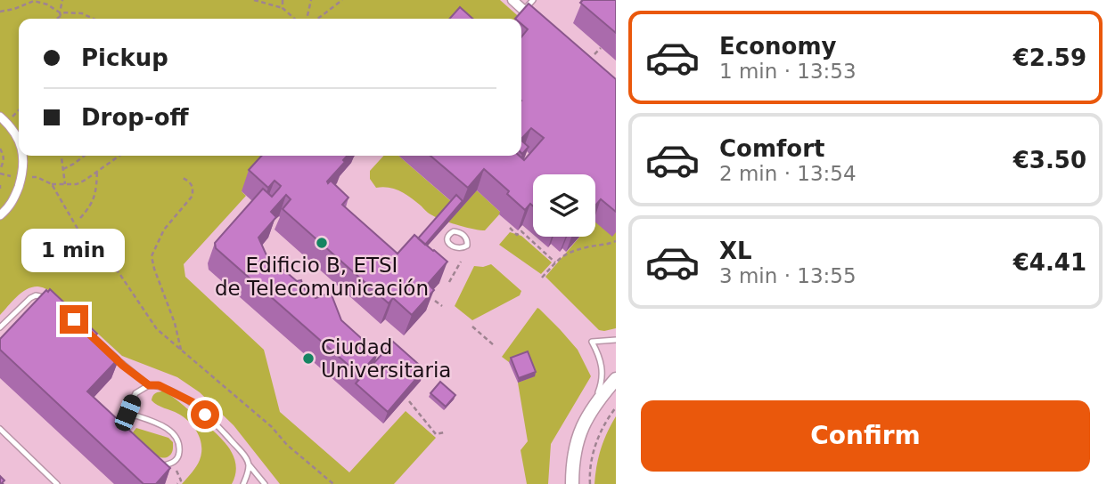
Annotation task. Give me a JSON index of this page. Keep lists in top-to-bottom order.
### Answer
{
  "places": ["Edificio B, ETSI de Telecomunicación", "Ciudad Universitaria"],
  "page": {
    "list": [
      {
        "name": "Economy",
        "note": "1 min · 13:53",
        "value": "€2.59"
      },
      {
        "name": "Comfort",
        "note": "2 min · 13:54",
        "value": "€3.50"
      },
      {
        "name": "XL",
        "note": "3 min · 13:55",
        "value": "€4.41"
      }
    ],
    "banner": ["Pickup", "Drop-off"],
    "bubble": "1 min",
    "buttons": "Confirm"
  }
}
